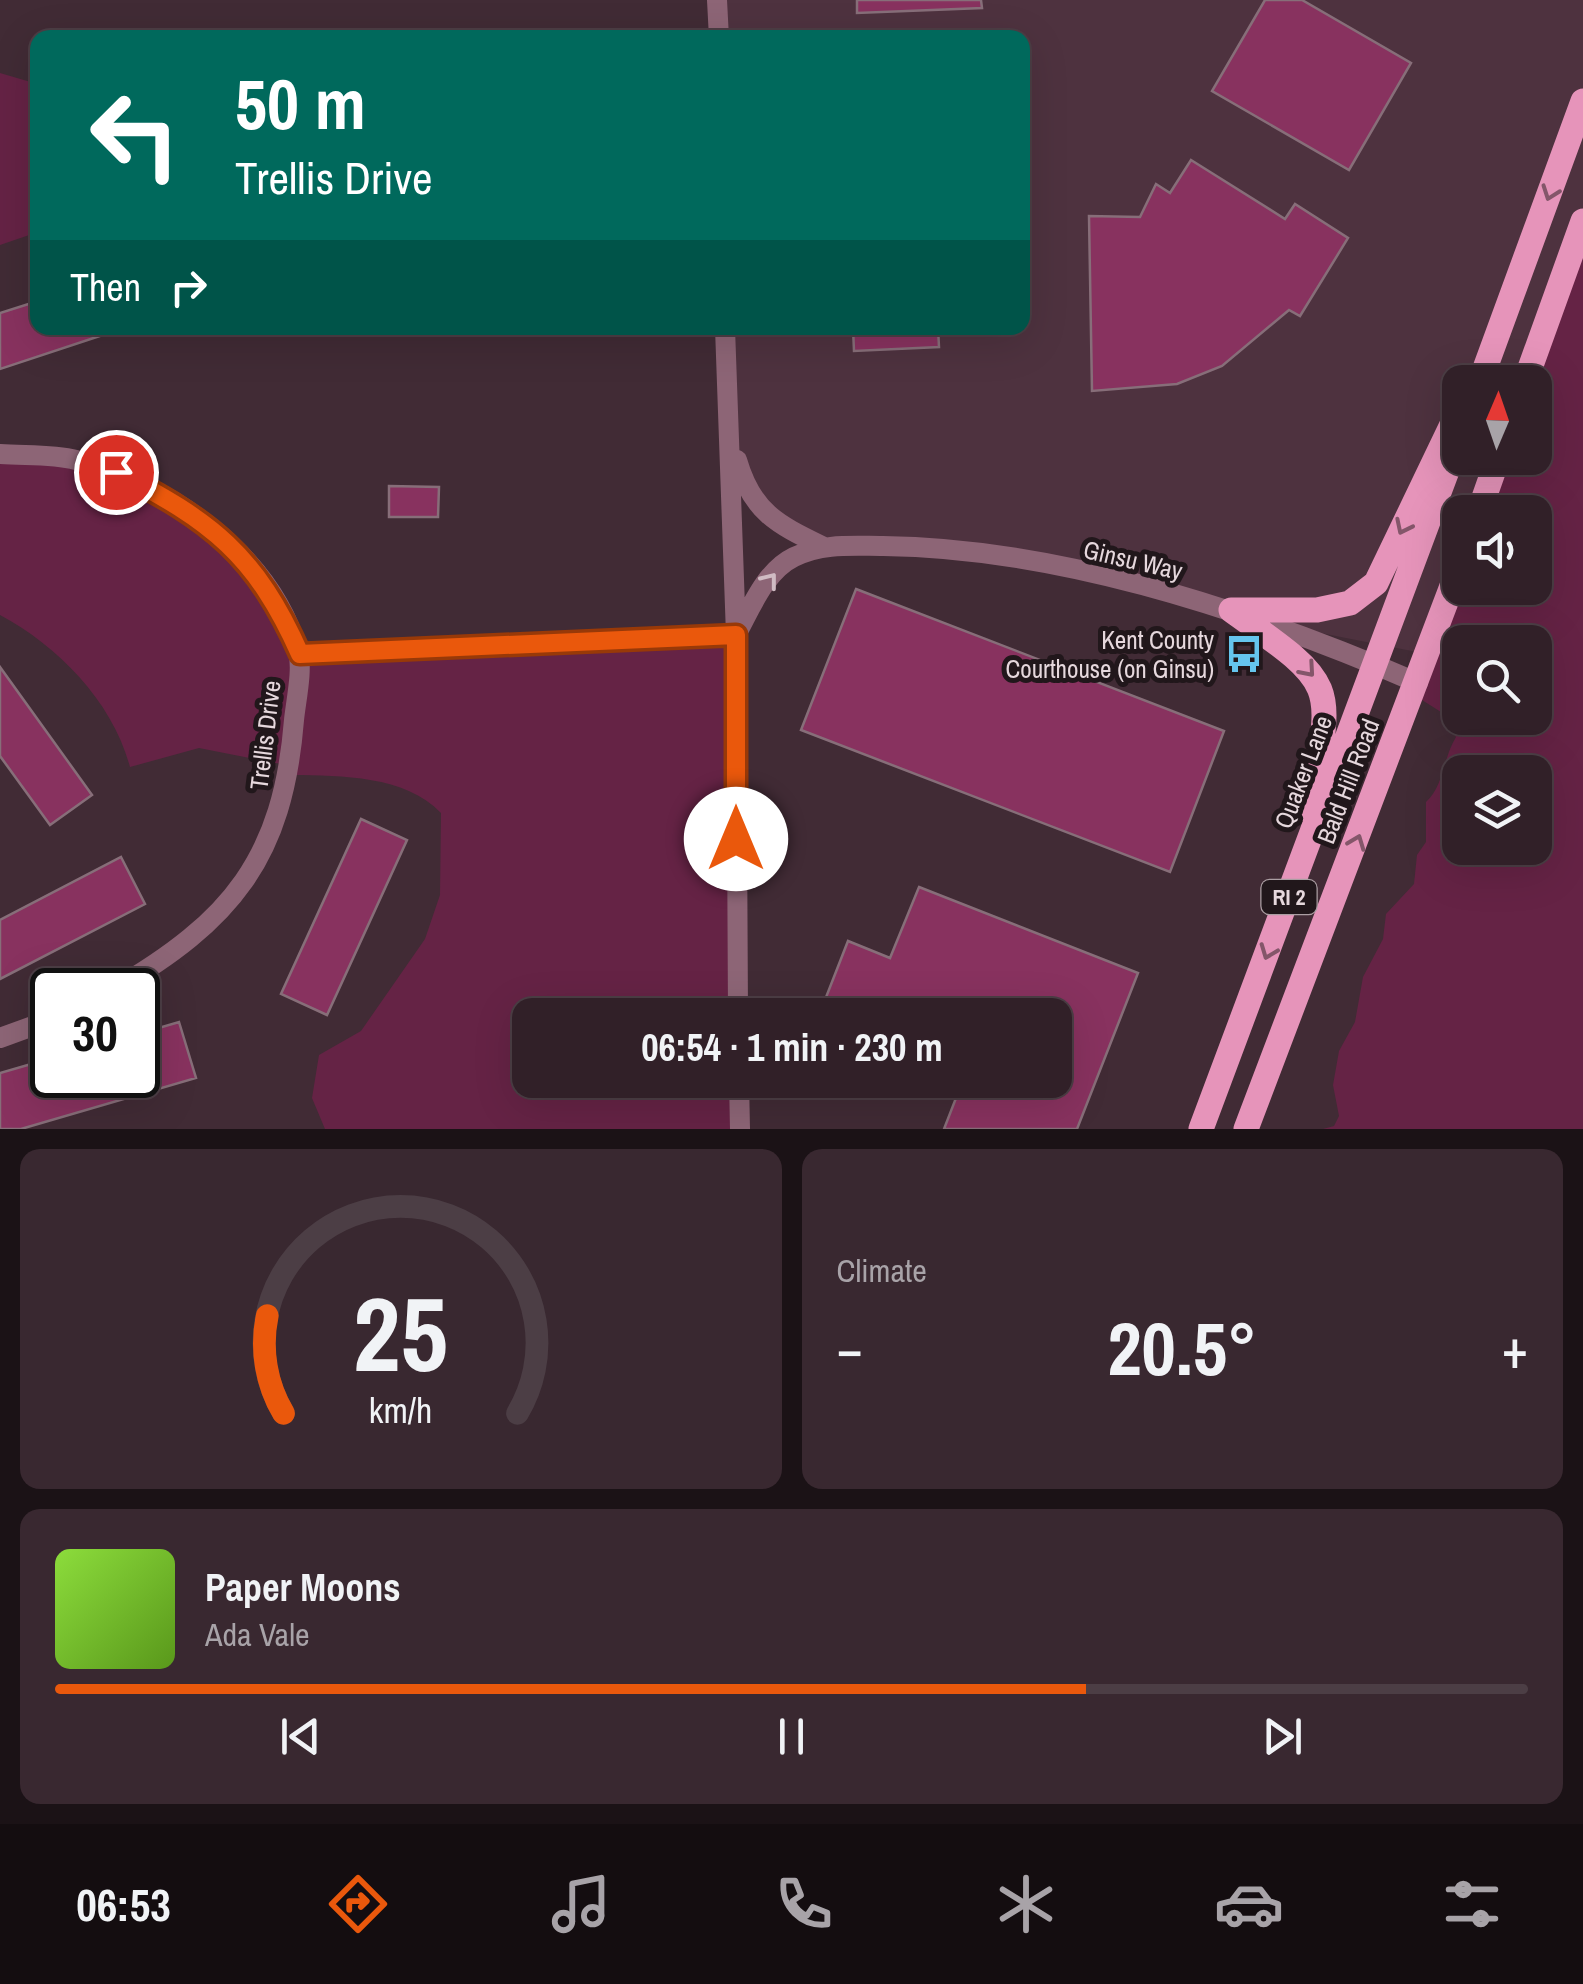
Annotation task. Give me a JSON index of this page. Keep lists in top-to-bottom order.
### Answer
{
  "streets": {
    "main road": ["Quaker Lane", "Bald Hill Road", "RI 2"],
    "street": ["Ginsu Way", "Trellis Drive"]
  },
  "crossings": [
    ["Ginsu Way", "Trellis Drive"],
    ["Ginsu Way", "Quaker Lane"],
    ["Ginsu Way", "Bald Hill Road"]
  ],
  "one_way": ["Quaker Lane", "Bald Hill Road"],
  "places": {
    "bus stop": ["Kent County Courthouse (on Ginsu)"]
  },
  "north": "top",
  "page": {
    "turn": ["50 m", "Trellis Drive"],
    "then": "Then",
    "limit": "30",
    "trip": "06:54 · 1 min · 230 m",
    "tile": "Climate",
    "heat": ["−", "20.5°", "+"],
    "song": ["Paper Moons", "Ada Vale"],
    "tabs": "06:53",
    "gauge": ["25", "km/h"]
  }
}
